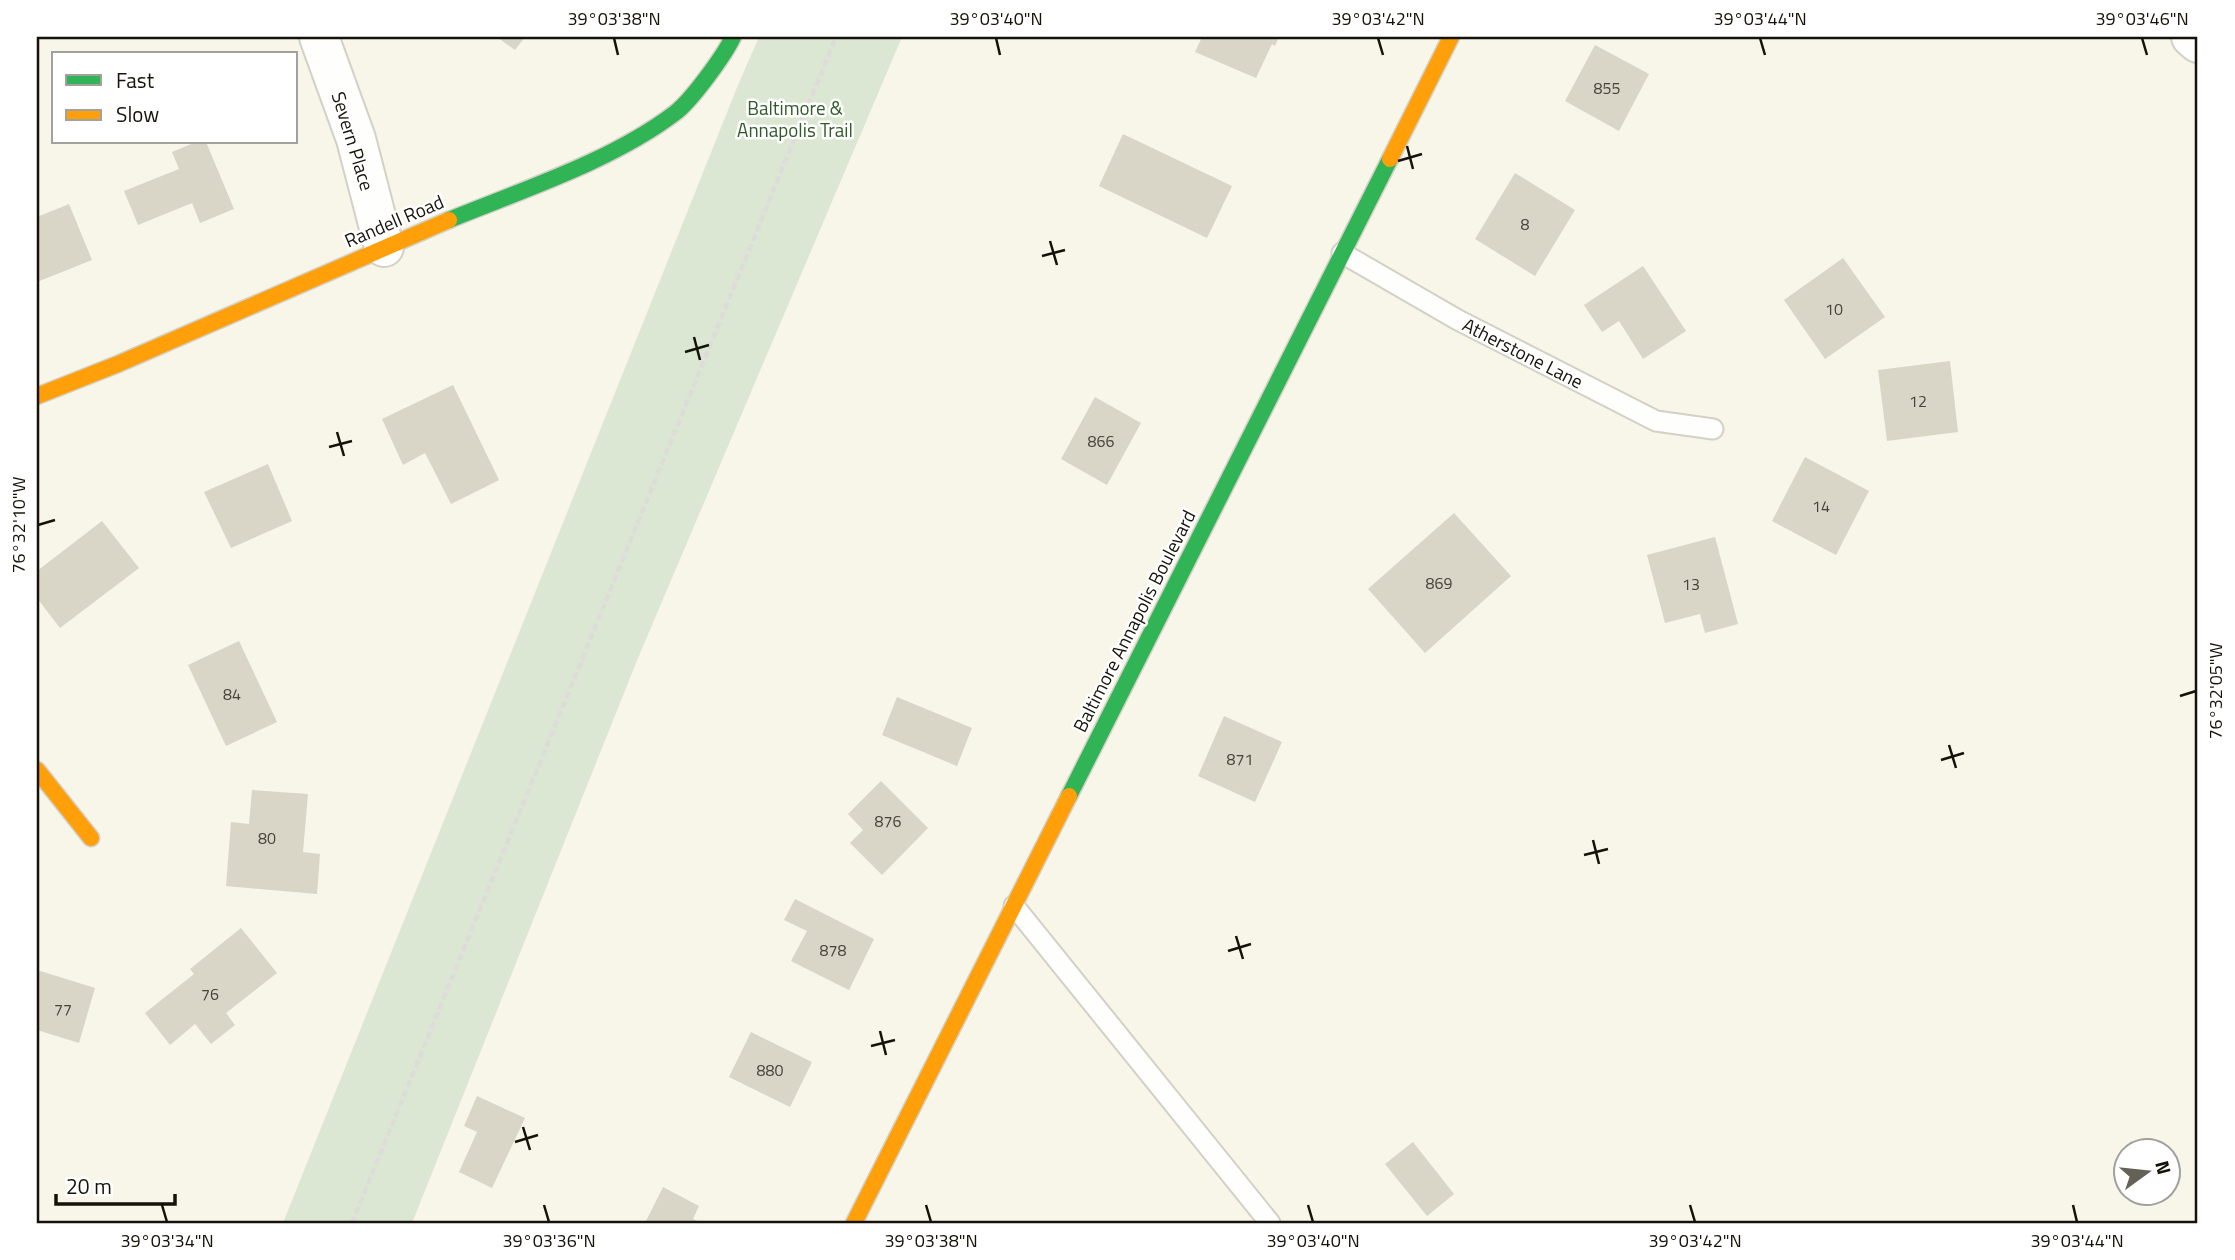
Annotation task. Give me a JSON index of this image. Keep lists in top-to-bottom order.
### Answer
{
  "streets": {
    "street": ["Severn Place", "Randell Road", "Baltimore Annapolis Boulevard"],
    "lane": ["Atherstone Lane"]
  },
  "crossings": [
    ["Severn Place", "Randell Road"],
    ["Atherstone Lane", "Baltimore Annapolis Boulevard"]
  ],
  "parks": ["Baltimore & Annapolis Trail"],
  "house_numbers": [
    "855",
    "8",
    "10",
    "12",
    "866",
    "14",
    "869",
    "13",
    "84",
    "871",
    "876",
    "80",
    "878",
    "76",
    "77",
    "880"
  ],
  "legend": ["Fast", "Slow"],
  "scale_bar": "20 m",
  "north": "right",
  "coordinates": [
    "39°03'38\"N",
    "39°03'40\"N",
    "39°03'42\"N",
    "39°03'44\"N",
    "39°03'46\"N",
    "76°32'10\"W",
    "76°32'05\"W",
    "39°03'34\"N",
    "39°03'36\"N"
  ]
}
